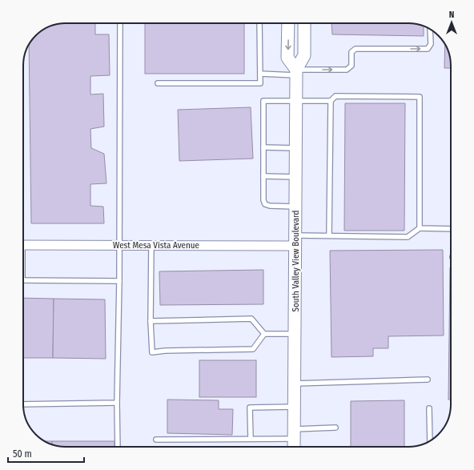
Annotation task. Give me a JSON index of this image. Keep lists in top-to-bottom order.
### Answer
{
  "streets": {
    "main road": ["South Valley View Boulevard"],
    "street": ["West Mesa Vista Avenue"]
  },
  "crossings": [
    ["West Mesa Vista Avenue", "South Valley View Boulevard"]
  ],
  "scale_bar": "50 m",
  "north": "top"
}
